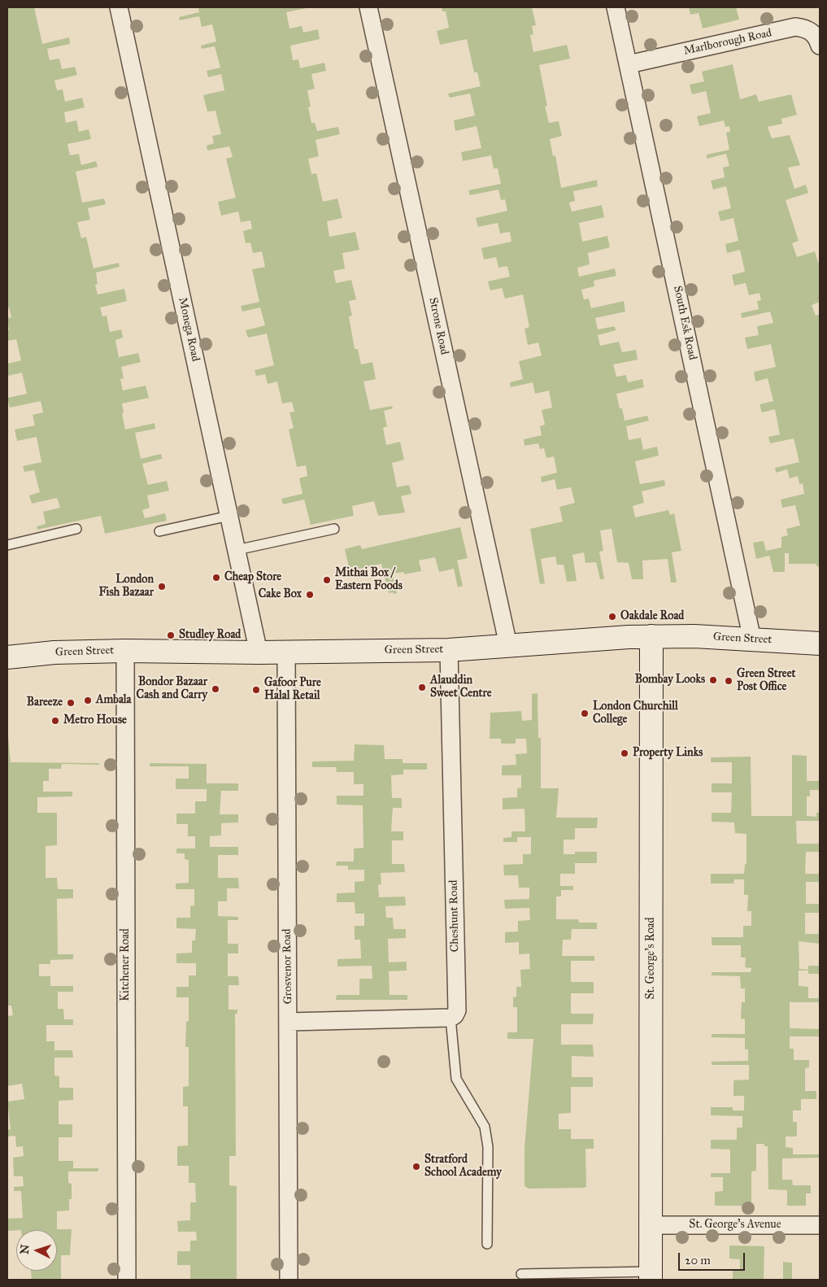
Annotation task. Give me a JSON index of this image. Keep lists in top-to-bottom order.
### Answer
{
  "streets": {
    "main road": ["Green Street", "St. George's Road"],
    "street": [
      "Marlborough Road",
      "South Esk Road",
      "Strone Road",
      "Monega Road",
      "Cheshunt Road",
      "Kitchener Road",
      "Grosvenor Road",
      "St. George's Avenue"
    ]
  },
  "crossings": [
    ["Marlborough Road", "South Esk Road"],
    ["South Esk Road", "Green Street"],
    ["Strone Road", "Green Street"],
    ["Monega Road", "Green Street"],
    ["Green Street", "Cheshunt Road"],
    ["Green Street", "St. George's Road"],
    ["Green Street", "Kitchener Road"],
    ["Green Street", "Grosvenor Road"],
    ["St. George's Road", "St. George's Avenue"]
  ],
  "places": [
    "Cheap Store",
    "Mithai Box / Eastern Foods",
    "London Fish Bazaar",
    "Cake Box",
    "Oakdale Road",
    "Studley Road",
    "Bombay Looks",
    "Green Street Post Office",
    "Alauddin Sweet Centre",
    "Bondor Bazaar Cash and Carry",
    "Gafoor Pure Halal Retail",
    "Ambala",
    "Bareeze",
    "London Churchill College",
    "Metro House",
    "Property Links",
    "Stratford School Academy"
  ],
  "scale_bar": "20 m",
  "north": "left"
}
